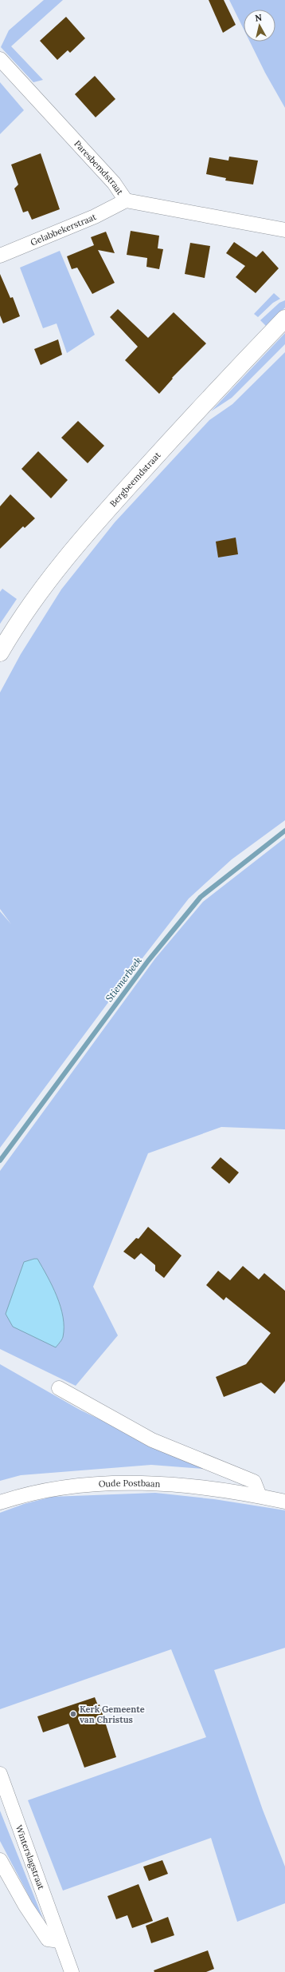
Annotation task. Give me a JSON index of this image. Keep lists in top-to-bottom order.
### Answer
{
  "streets": {
    "street": [
      "Paresbemdstraat",
      "Gelabbekerstraat",
      "Bergbeemdstraat",
      "Oude Postbaan",
      "Winterslagstraat"
    ]
  },
  "crossings": [
    ["Paresbemdstraat", "Gelabbekerstraat"]
  ],
  "water": ["Stiemerbeek"],
  "places": ["Kerk Gemeente van Christus"],
  "north": "top"
}
